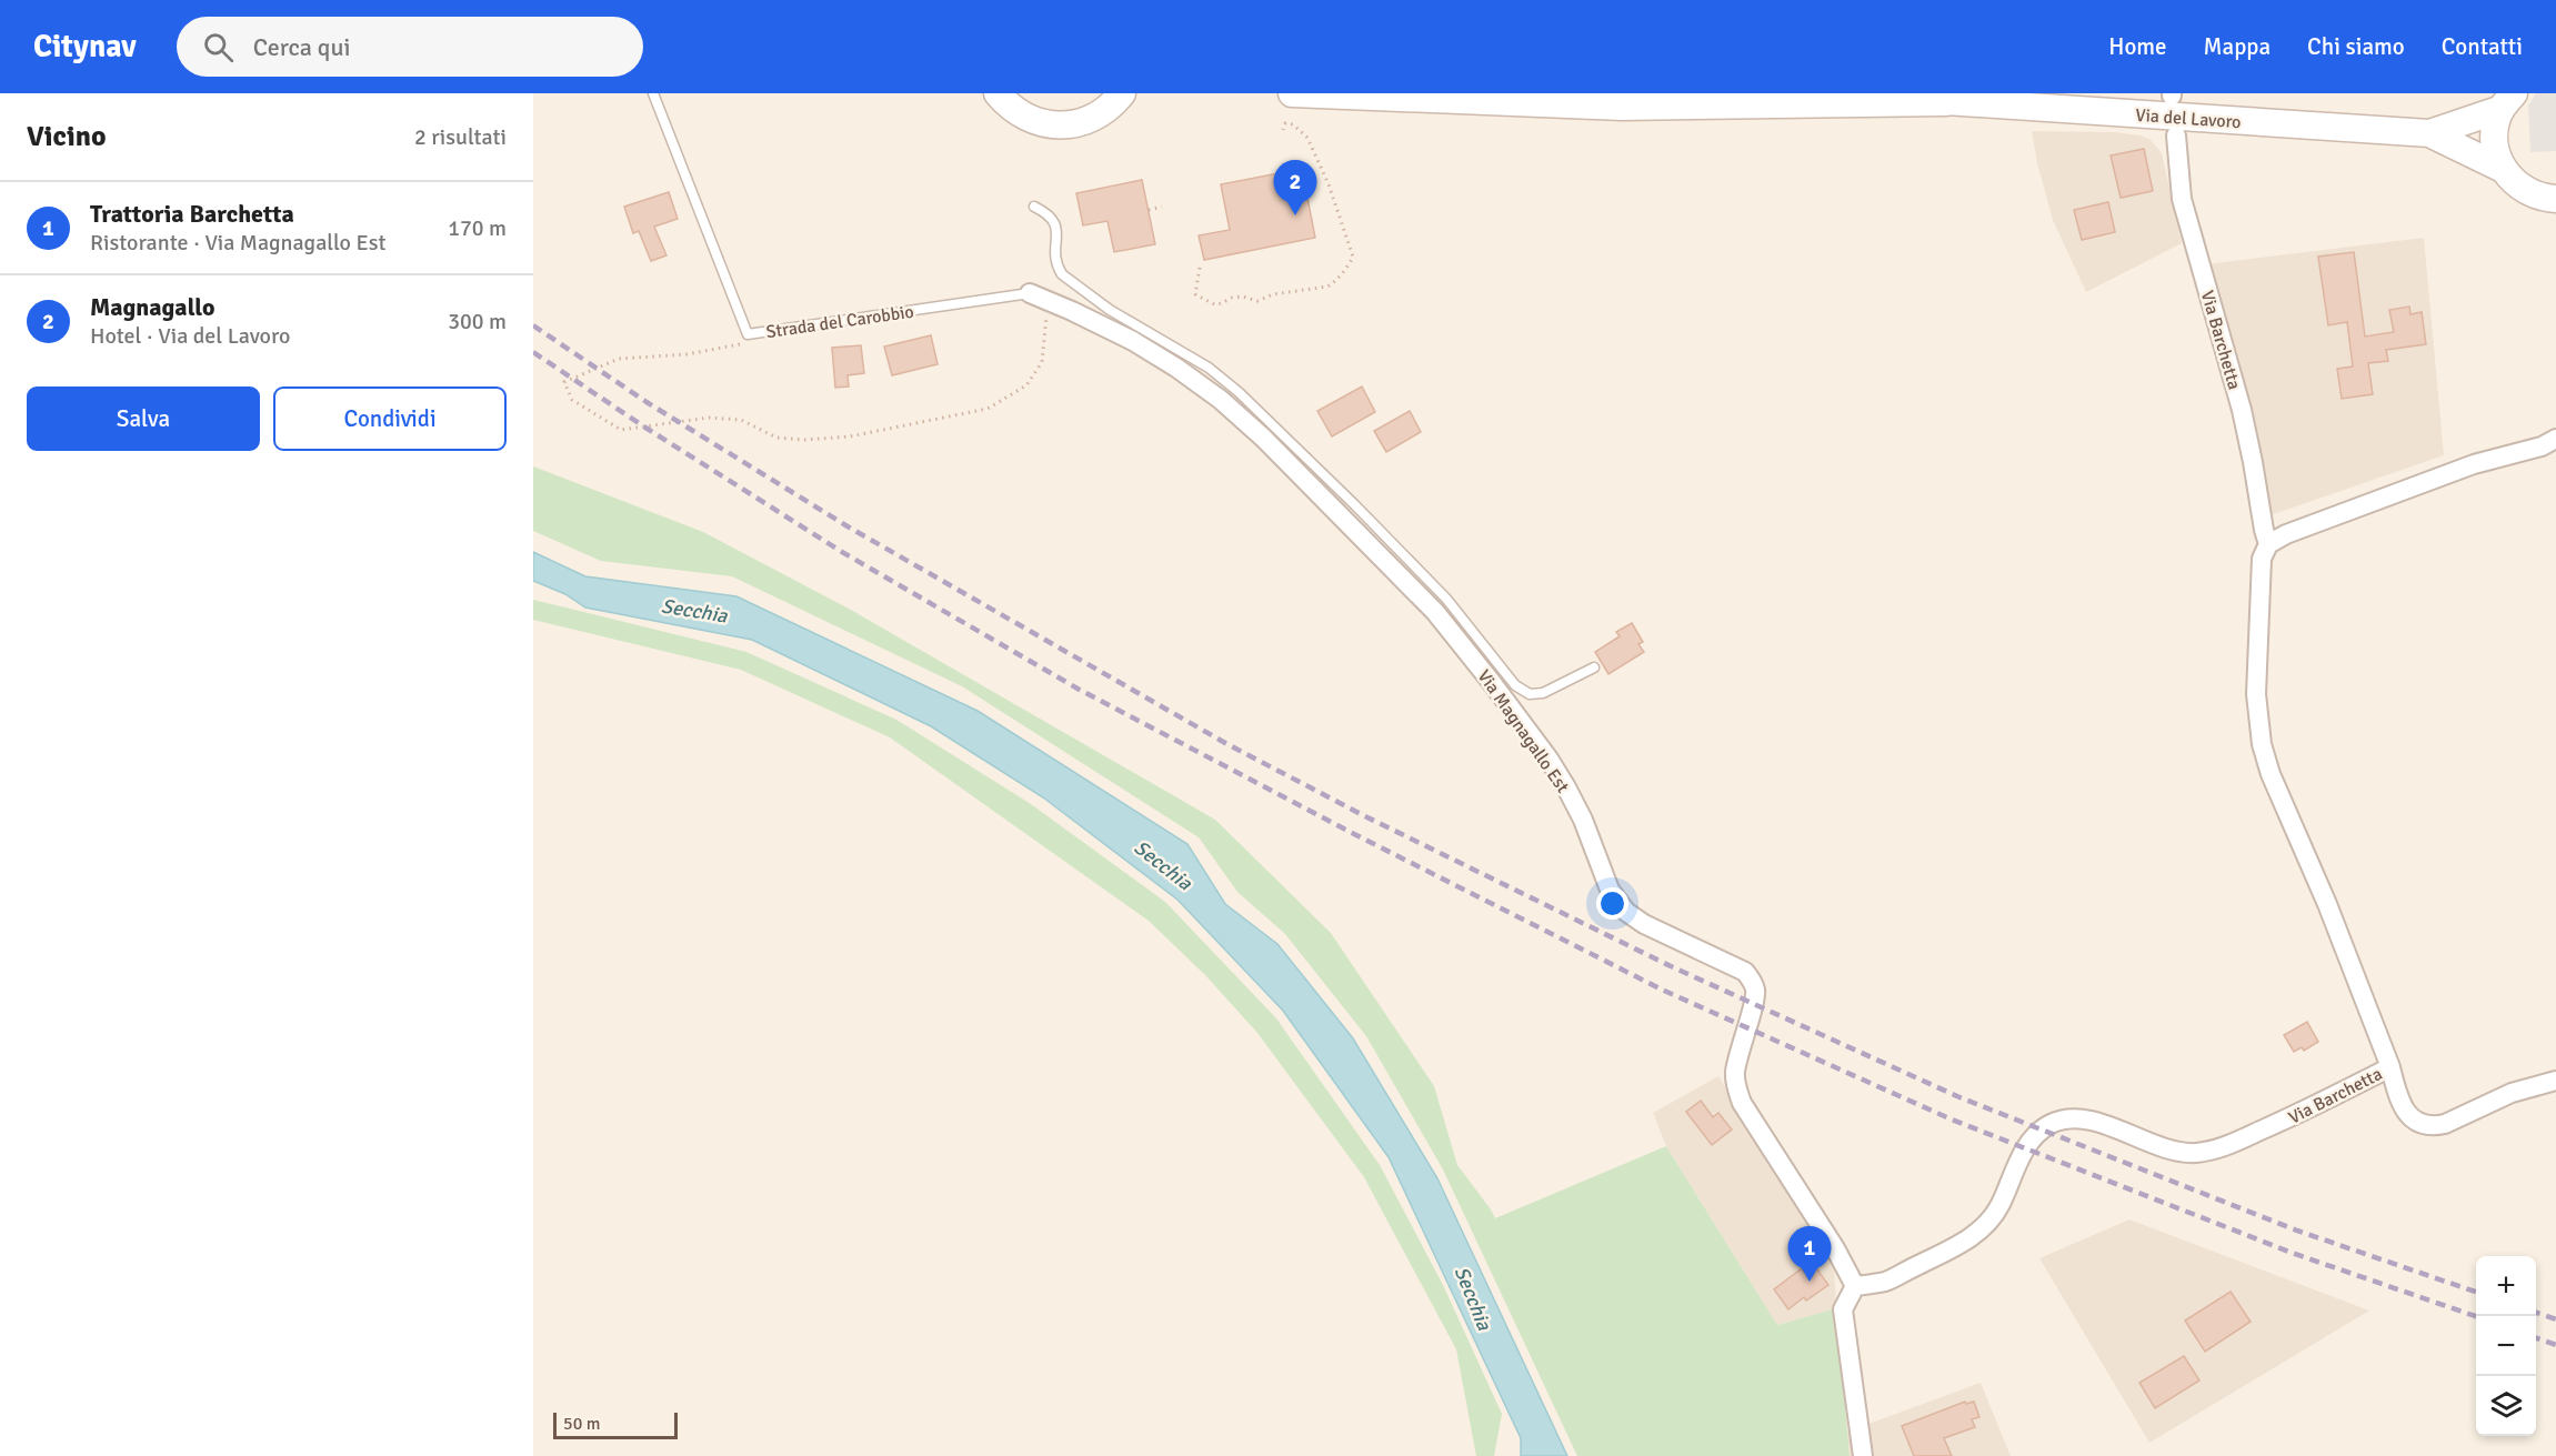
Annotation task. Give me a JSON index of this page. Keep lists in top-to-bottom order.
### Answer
{
  "streets": {
    "main road": ["Via del Lavoro"],
    "street": ["Via Barchetta", "Via Magnagallo Est"],
    "lane": ["Strada del Carobbio"]
  },
  "crossings": [
    ["Strada del Carobbio", "Via Magnagallo Est"],
    ["Via Barchetta", "Via Magnagallo Est"]
  ],
  "water": ["Secchia"],
  "scale_bar": "50 m",
  "page": {
    "header": "Citynav",
    "search": "Cerca qui",
    "nav": [
      "Home",
      "Mappa",
      "Chi siamo",
      "Contatti"
    ],
    "heading": ["Vicino", "2 risultati"],
    "pins": ["2", "1"],
    "list": [
      {
        "mark": "1",
        "name": "Trattoria Barchetta",
        "note": "Ristorante · Via Magnagallo Est",
        "value": "170 m"
      },
      {
        "mark": "2",
        "name": "Magnagallo",
        "note": "Hotel · Via del Lavoro",
        "value": "300 m"
      }
    ],
    "buttons": ["Salva", "Condividi"],
    "map_buttons": ["+", "−"],
    "scale": "50 m"
  }
}
